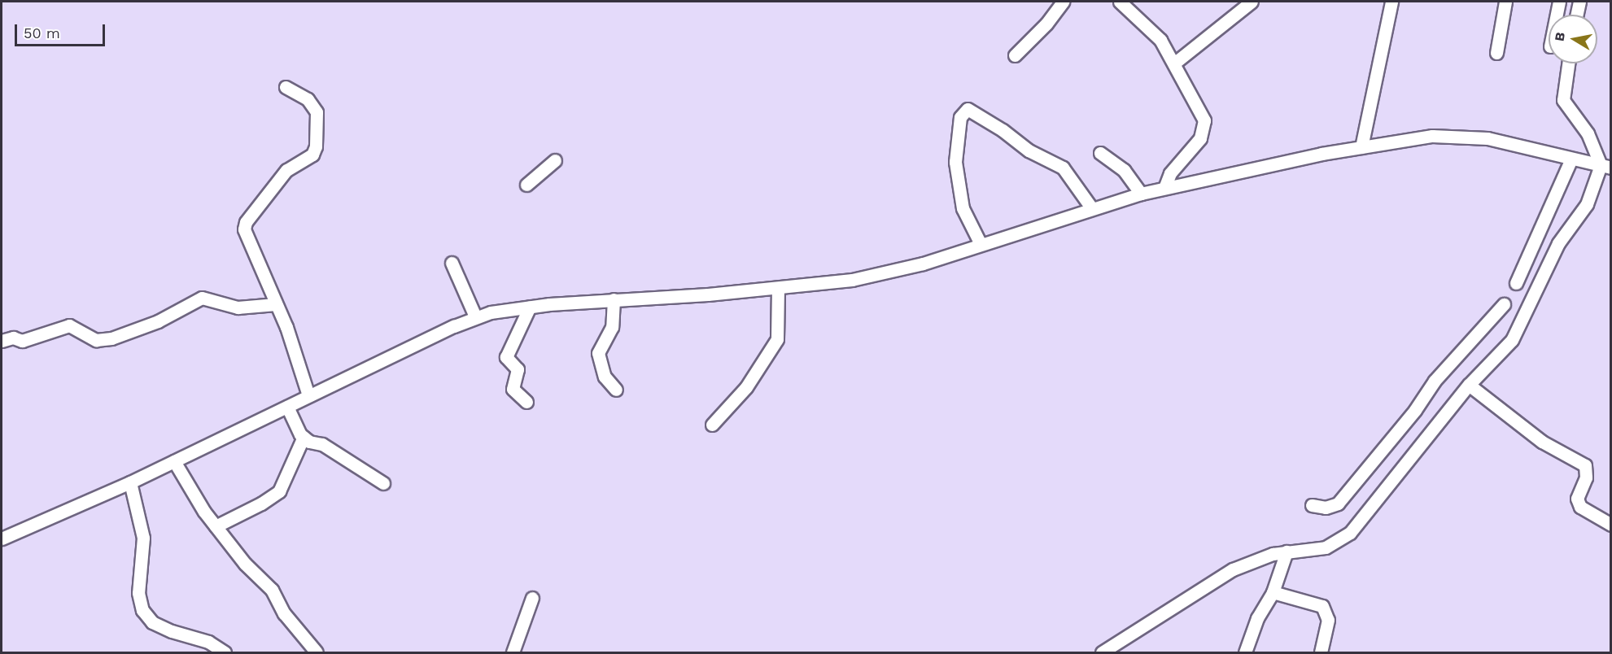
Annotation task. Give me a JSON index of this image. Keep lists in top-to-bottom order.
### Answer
{
  "scale_bar": "50 m",
  "north": "left"
}
